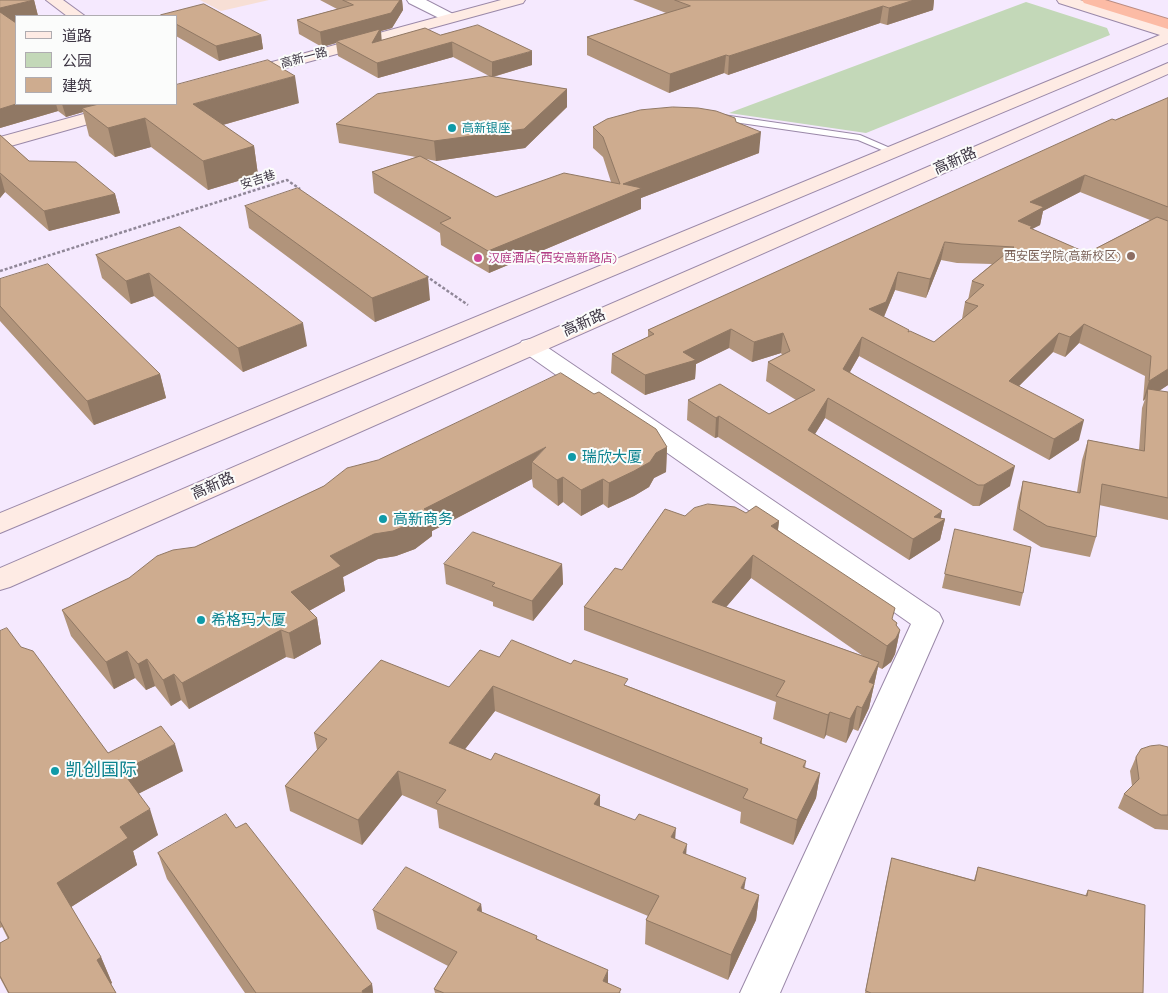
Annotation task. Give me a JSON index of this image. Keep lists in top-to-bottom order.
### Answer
{
  "streets": {
    "main road": ["高新一路", "高新路"],
    "path": ["安吉巷"]
  },
  "places": [
    "高新银座",
    "西安医学院(高新校区)",
    "汉庭酒店(西安高新路店)",
    "瑞欣大厦",
    "高新商务",
    "希格玛大厦",
    "凯创国际"
  ],
  "legend": ["道路", "公园", "建筑"]
}
